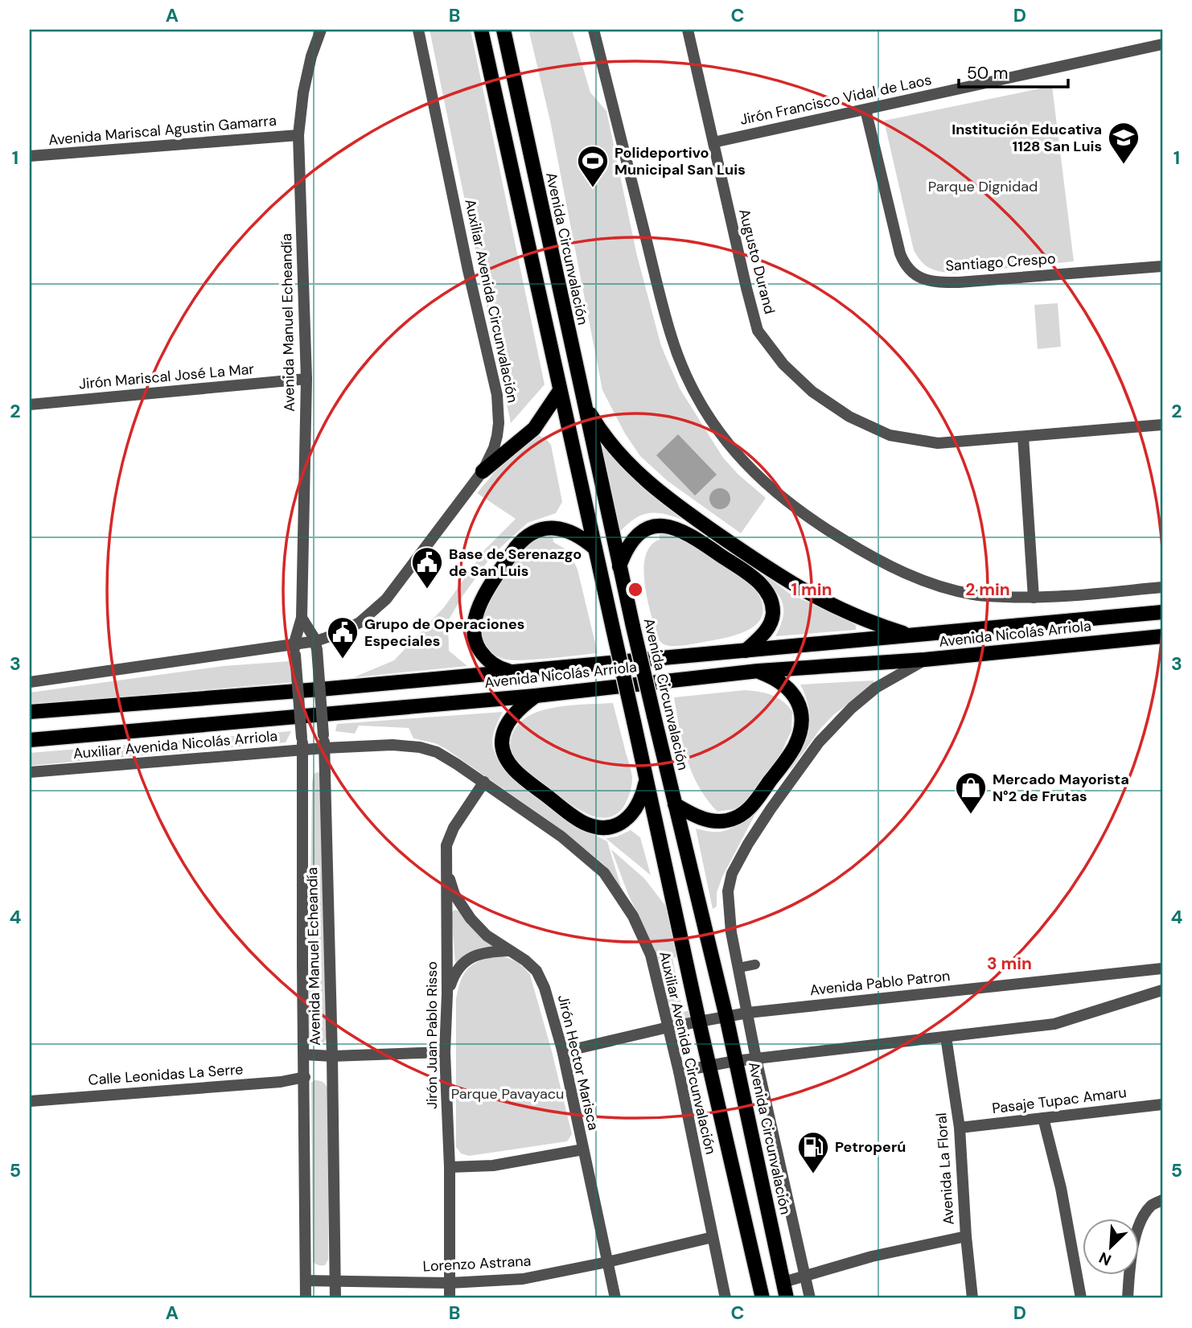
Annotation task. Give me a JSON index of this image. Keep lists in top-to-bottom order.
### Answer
{
  "streets": {
    "main road": ["Avenida Circunvalación", "Avenida Nicolás Arriola"],
    "street": [
      "Jirón Francisco Vidal de Laos",
      "Avenida Mariscal Agustin Gamarra",
      "Augusto Durand",
      "Santiago Crespo",
      "Auxiliar Avenida Circunvalación",
      "Avenida Manuel Echeandía",
      "Jirón Mariscal José La Mar",
      "Auxiliar Avenida Nicolás Arriola",
      "Avenida Pablo Patron",
      "Jirón Juan Pablo Risso",
      "Jirón Hector Marisca",
      "Calle Leonidas La Serre",
      "Pasaje Tupac Amaru",
      "Avenida La Floral",
      "Lorenzo Astrana"
    ]
  },
  "crossings": [
    ["Jirón Francisco Vidal de Laos", "Augusto Durand"],
    ["Jirón Francisco Vidal de Laos", "Santiago Crespo"],
    ["Avenida Mariscal Agustin Gamarra", "Avenida Manuel Echeandía"],
    ["Avenida Circunvalación", "Avenida Pablo Patron"],
    ["Auxiliar Avenida Circunvalación", "Avenida Manuel Echeandía"],
    ["Auxiliar Avenida Circunvalación", "Auxiliar Avenida Nicolás Arriola"],
    ["Auxiliar Avenida Circunvalación", "Avenida Pablo Patron"],
    ["Auxiliar Avenida Circunvalación", "Jirón Juan Pablo Risso"],
    ["Auxiliar Avenida Circunvalación", "Lorenzo Astrana"],
    ["Avenida Manuel Echeandía", "Jirón Mariscal José La Mar"],
    ["Avenida Manuel Echeandía", "Auxiliar Avenida Nicolás Arriola"],
    ["Avenida Manuel Echeandía", "Calle Leonidas La Serre"],
    ["Avenida Manuel Echeandía", "Lorenzo Astrana"],
    ["Jirón Juan Pablo Risso", "Jirón Hector Marisca"],
    ["Jirón Juan Pablo Risso", "Lorenzo Astrana"],
    ["Jirón Hector Marisca", "Lorenzo Astrana"],
    ["Pasaje Tupac Amaru", "Avenida La Floral"]
  ],
  "parks": ["Parque Dignidad", "Parque Pavayacu"],
  "places": {
    "school or university": ["Institución Educativa 1128 San Luis"],
    "sports": ["Polideportivo Municipal San Luis"],
    "public building": ["Base de Serenazgo de San Luis", "Grupo de Operaciones Especiales"],
    "shop": ["Mercado Mayorista N°2 de Frutas"],
    "fuel station": ["Petroperú"]
  },
  "scale_bar": "50 m",
  "north": "bottom left",
  "grid": {
    "columns": [
      "A",
      "B",
      "C",
      "D"
    ],
    "rows": [
      "1",
      "2",
      "3",
      "4",
      "5"
    ]
  },
  "rings": ["1 min", "2 min", "3 min"]
}
